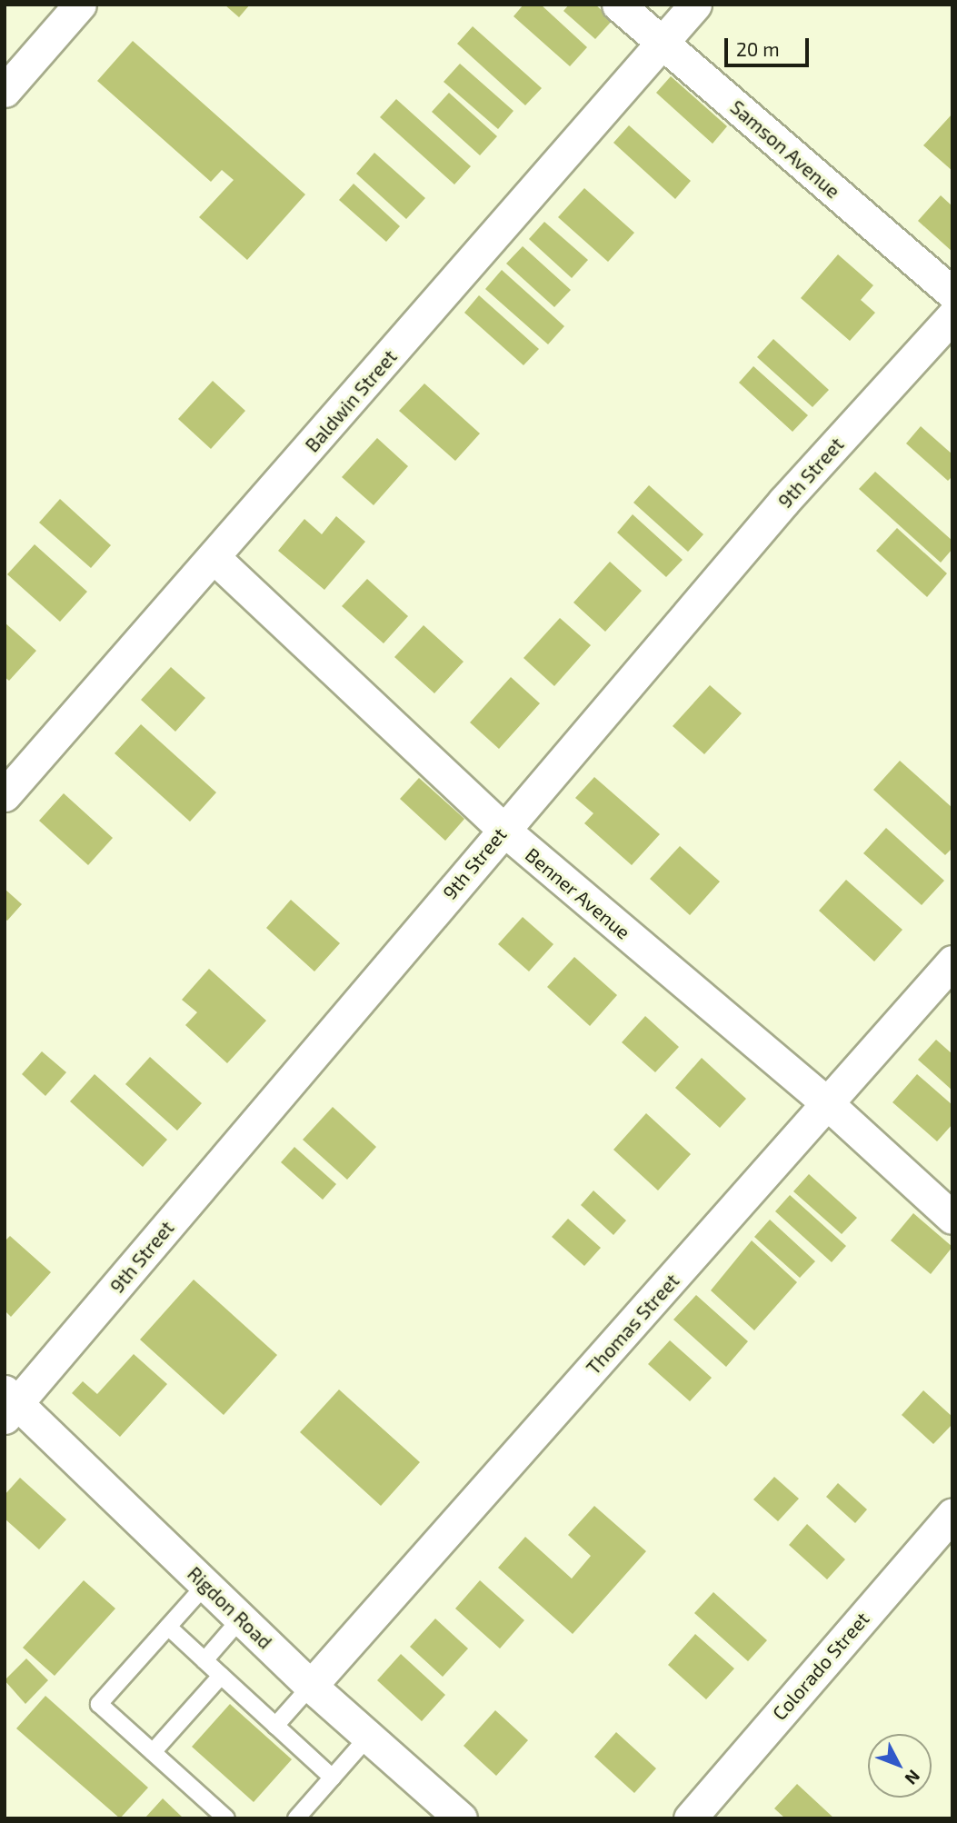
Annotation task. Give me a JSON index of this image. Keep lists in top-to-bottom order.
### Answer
{
  "streets": {
    "street": [
      "Samson Avenue",
      "Baldwin Street",
      "9th Street",
      "Benner Avenue",
      "Thomas Street",
      "Rigdon Road",
      "Colorado Street"
    ]
  },
  "crossings": [
    ["Samson Avenue", "Baldwin Street"],
    ["Baldwin Street", "Benner Avenue"],
    ["9th Street", "Benner Avenue"],
    ["9th Street", "Rigdon Road"],
    ["Benner Avenue", "Thomas Street"],
    ["Thomas Street", "Rigdon Road"]
  ],
  "scale_bar": "20 m",
  "north": "bottom right"
}
